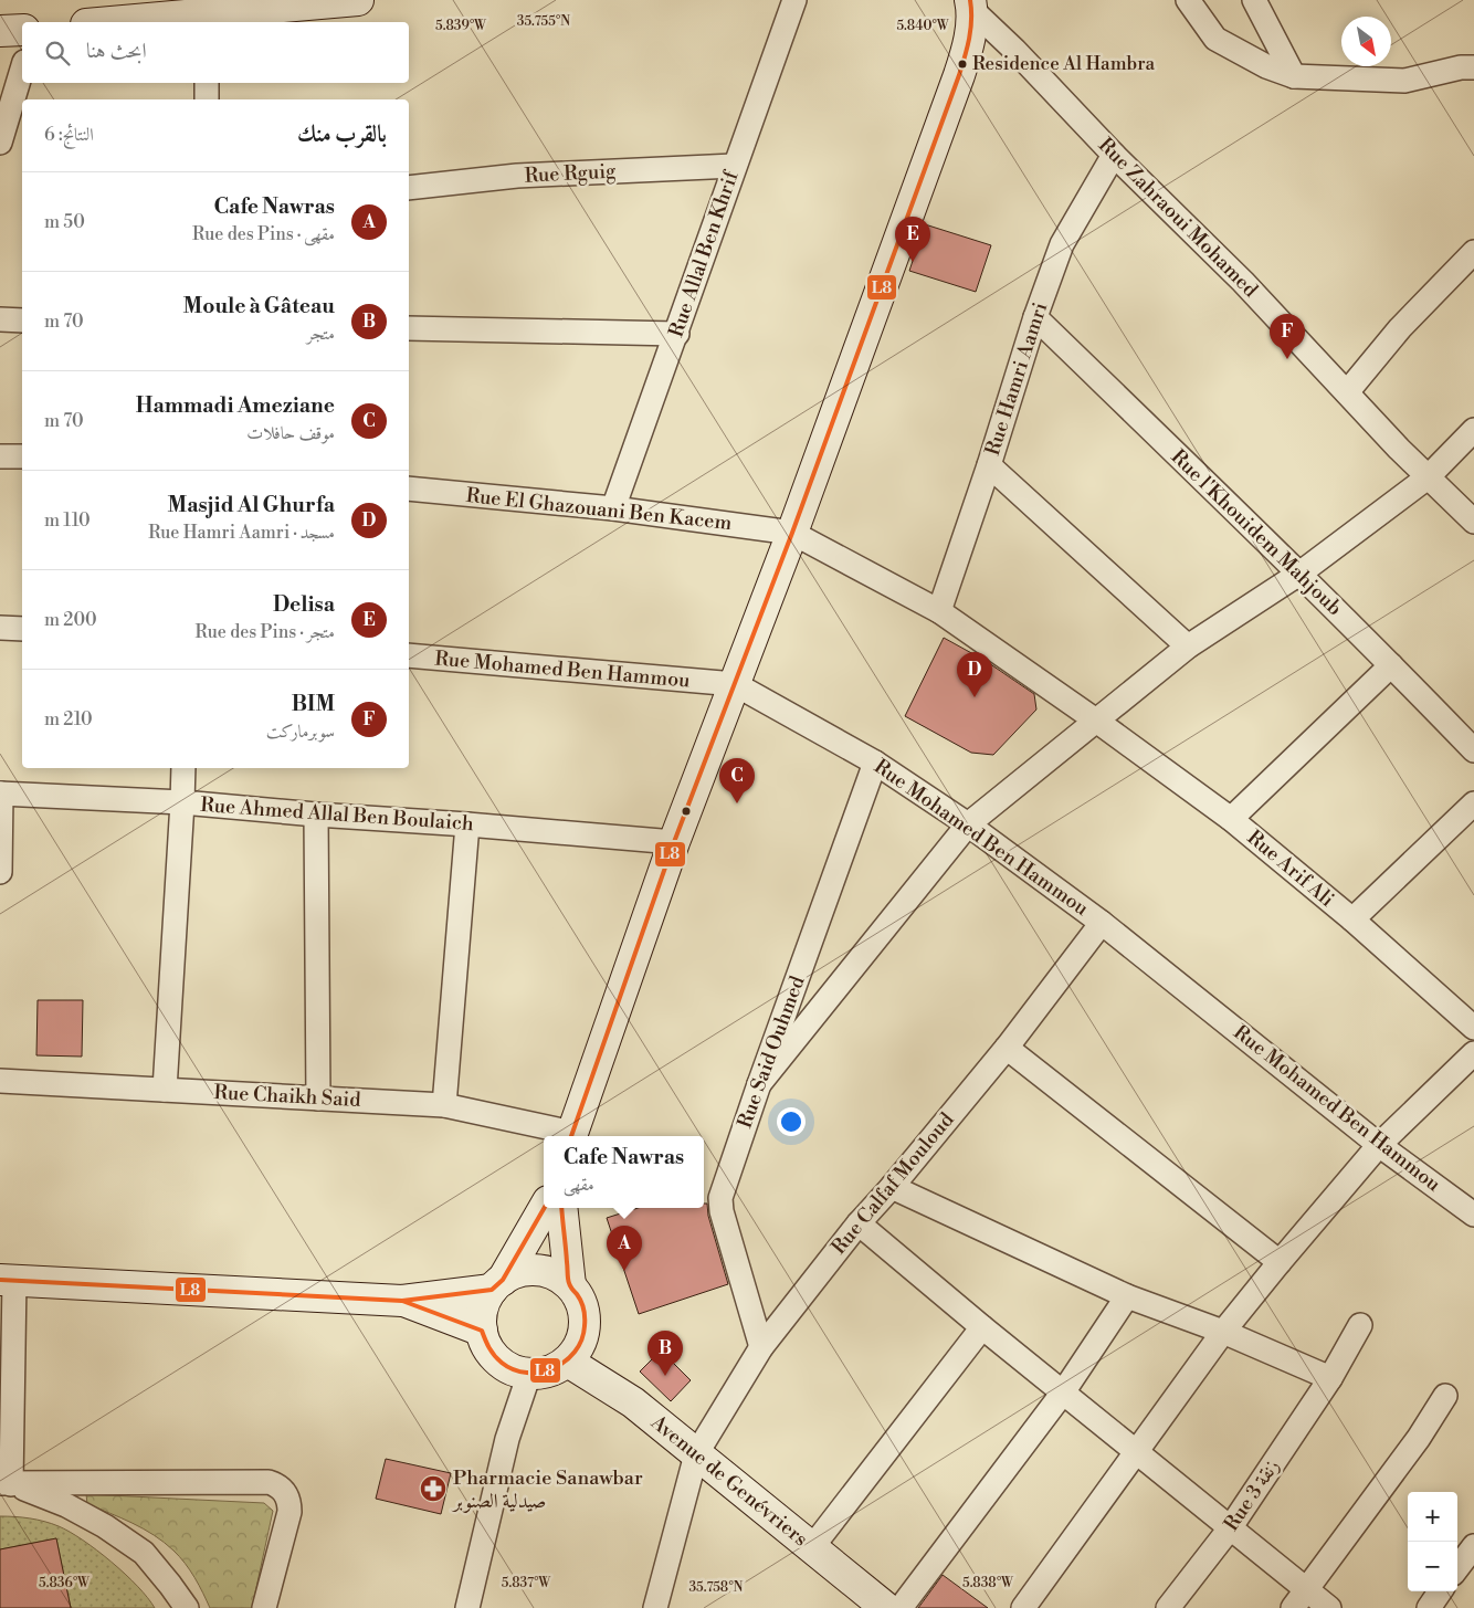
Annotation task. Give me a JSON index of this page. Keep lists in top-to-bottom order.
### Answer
{
  "streets": {
    "street": [
      "Rue Rguig",
      "Rue Zahraoui Mohamed",
      "Rue Allal Ben Khrif",
      "Rue Hamri Aamri",
      "Rue El Ghazouani Ben Kacem",
      "Rue l'Khouidem Mahjoub",
      "Rue Mohamed Ben Hammou",
      "Rue Ahmed Allal Ben Boulaich",
      "Rue Arif Ali",
      "Rue Said Ouhmed",
      "Rue Chaikh Said",
      "Rue Calfaf Mouloud",
      "Avenue de Genévriers",
      "Rue 3 زنقة"
    ]
  },
  "crossings": [
    ["Rue Rguig", "Rue Allal Ben Khrif"],
    ["Rue Zahraoui Mohamed", "Rue Hamri Aamri"],
    ["Rue Allal Ben Khrif", "Rue El Ghazouani Ben Kacem"],
    ["Rue Hamri Aamri", "Rue l'Khouidem Mahjoub"],
    ["Rue Hamri Aamri", "Rue Arif Ali"],
    ["Rue El Ghazouani Ben Kacem", "Rue Arif Ali"],
    ["Rue Mohamed Ben Hammou", "Rue Said Ouhmed"],
    ["Rue Mohamed Ben Hammou", "Rue Calfaf Mouloud"],
    ["Rue Said Ouhmed", "Rue Calfaf Mouloud"],
    ["Rue Calfaf Mouloud", "Avenue de Genévriers"]
  ],
  "places": {
    "other": ["Residence Al Hambra"],
    "pharmacy": ["Pharmacie Sanawbar صيدلية الصنوبر"]
  },
  "lines": ["transit line L8"],
  "north": "bottom right",
  "page": {
    "search": "ابحث هنا",
    "heading": ["بالقرب منك", "النتائج: 6"],
    "list": [
      {
        "mark": "A",
        "name": "Cafe Nawras",
        "note": "مقهى · Rue des Pins",
        "value": "50 m"
      },
      {
        "mark": "B",
        "name": "Moule à Gâteau",
        "note": "متجر",
        "value": "70 m"
      },
      {
        "mark": "C",
        "name": "Hammadi Ameziane",
        "note": "موقف حافلات",
        "value": "70 m"
      },
      {
        "mark": "D",
        "name": "Masjid Al Ghurfa",
        "note": "مسجد · Rue Hamri Aamri",
        "value": "110 m"
      },
      {
        "mark": "E",
        "name": "Delisa",
        "note": "متجر · Rue des Pins",
        "value": "200 m"
      },
      {
        "mark": "F",
        "name": "BIM",
        "note": "سوبرماركت",
        "value": "210 m"
      }
    ],
    "pins": [
      "E",
      "F",
      "D",
      "C",
      "A",
      "B"
    ],
    "popup": ["Cafe Nawras", "مقهى"],
    "map_buttons": ["+", "−"]
  },
  "coordinates": [
    "35.755°N",
    "5.839°W",
    "5.840°W",
    "5.836°W",
    "5.837°W",
    "5.838°W",
    "35.758°N"
  ]
}
